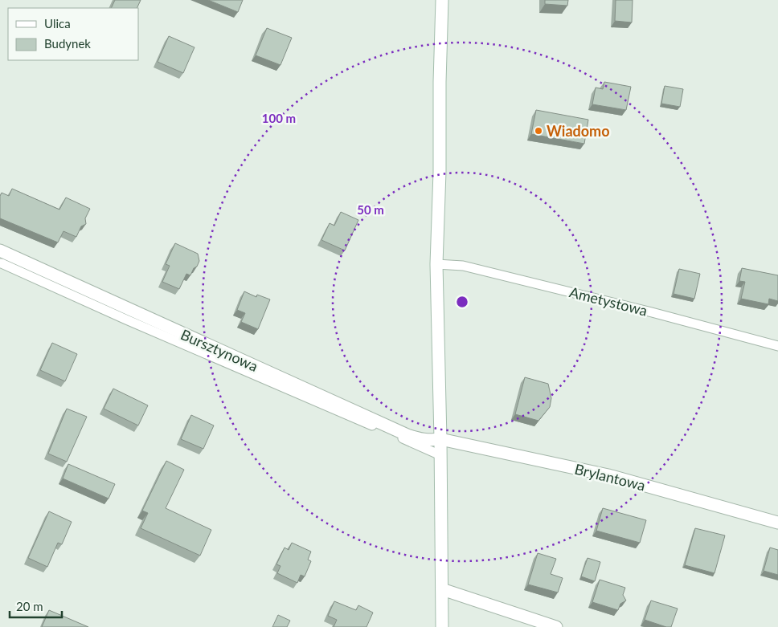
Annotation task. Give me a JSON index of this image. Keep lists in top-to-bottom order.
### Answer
{
  "streets": {
    "street": ["Bursztynowa", "Brylantowa"],
    "lane": ["Ametystowa"]
  },
  "crossings": [
    ["Bursztynowa", "Brylantowa"]
  ],
  "places": ["Wiadomo"],
  "legend": ["Ulica", "Budynek"],
  "scale_bar": "20 m",
  "rings": ["100 m", "50 m"]
}
